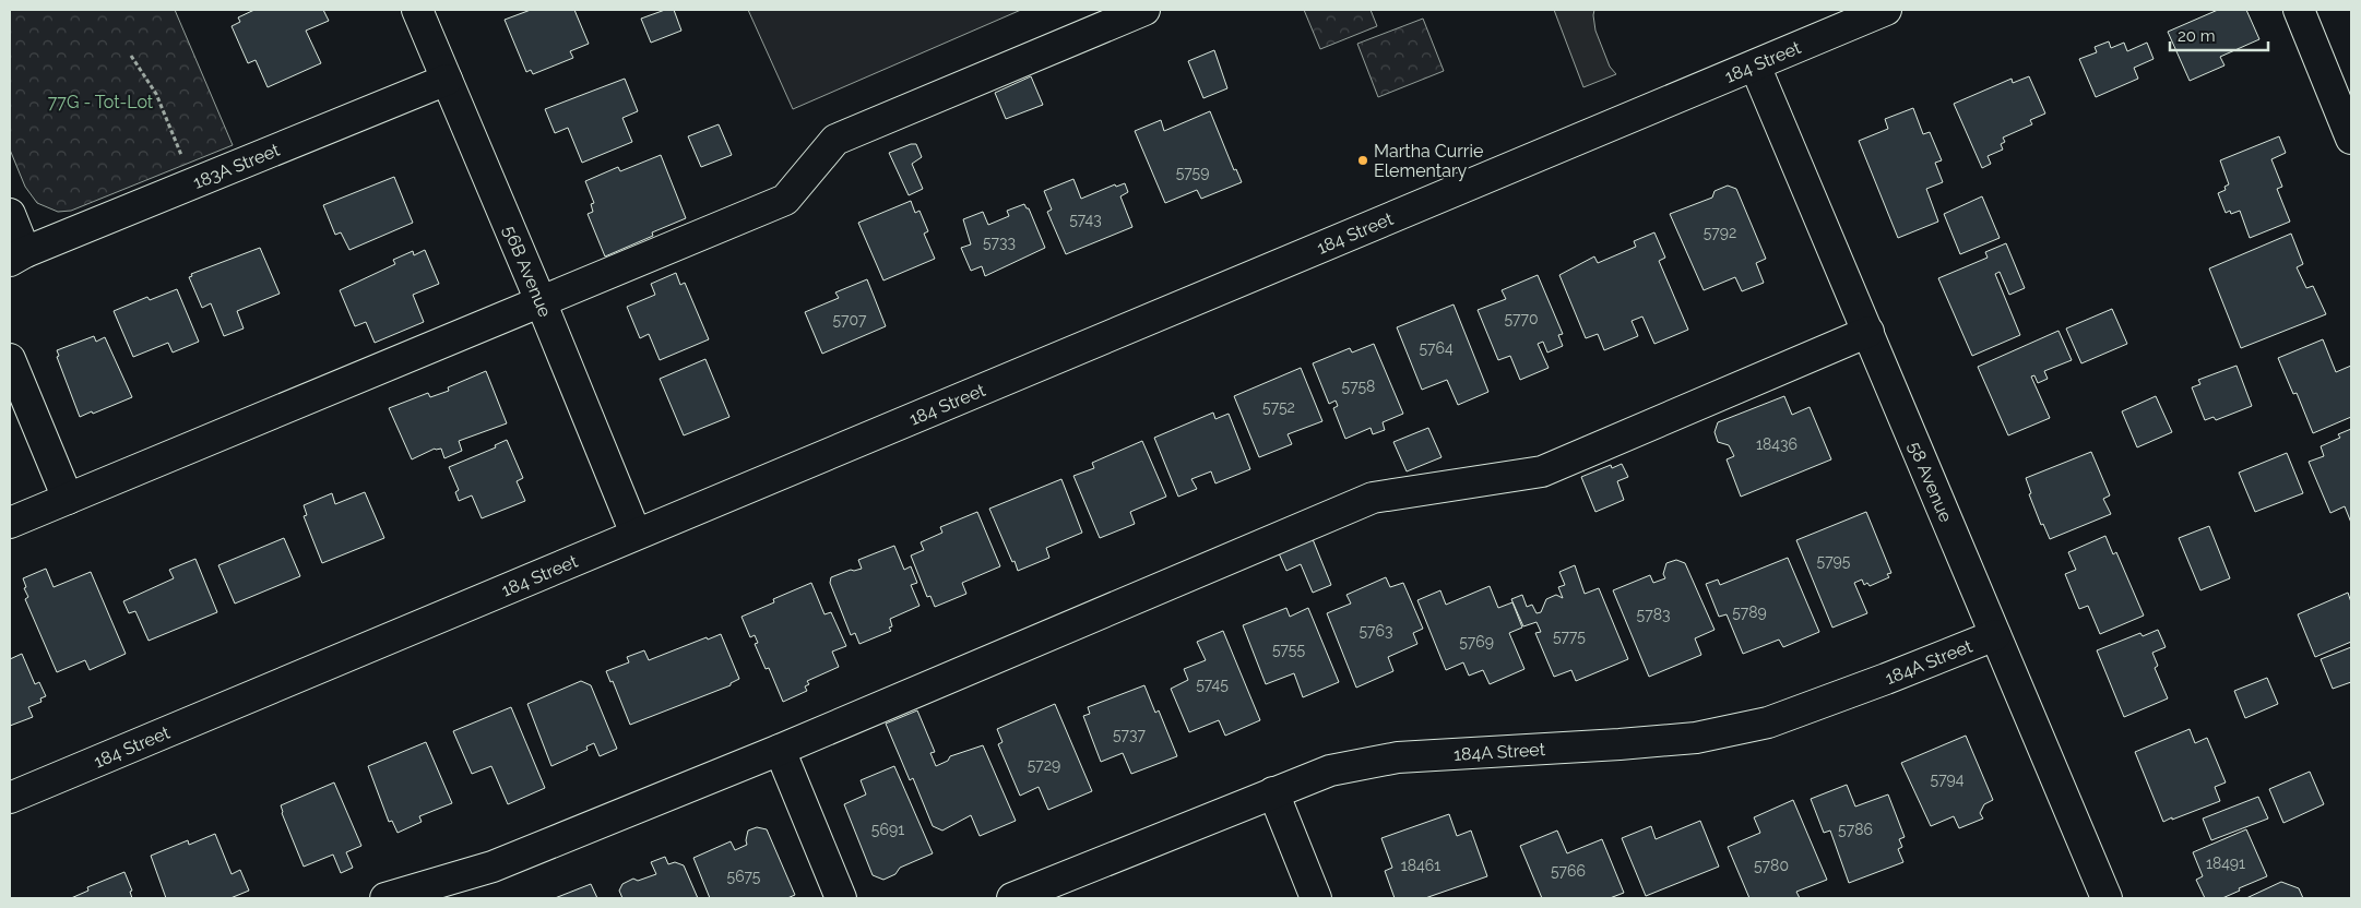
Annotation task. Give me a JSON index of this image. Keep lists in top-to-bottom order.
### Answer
{
  "streets": {
    "street": [
      "184 Street",
      "183A Street",
      "56B Avenue",
      "58 Avenue",
      "184A Street"
    ]
  },
  "crossings": [
    ["184 Street", "56B Avenue"],
    ["184 Street", "58 Avenue"],
    ["183A Street", "56B Avenue"],
    ["58 Avenue", "184A Street"]
  ],
  "parks": ["77G - Tot-Lot"],
  "places": ["Martha Currie Elementary"],
  "house_numbers": [
    "5759",
    "5743",
    "5792",
    "5733",
    "5770",
    "5707",
    "5764",
    "5758",
    "5752",
    "18436",
    "5795",
    "5789",
    "5783",
    "5763",
    "5775",
    "5769",
    "5755",
    "5745",
    "5737",
    "5729",
    "5794",
    "5691",
    "5786",
    "18491",
    "18461",
    "5780",
    "5766",
    "5675"
  ],
  "scale_bar": "20 m"
}
